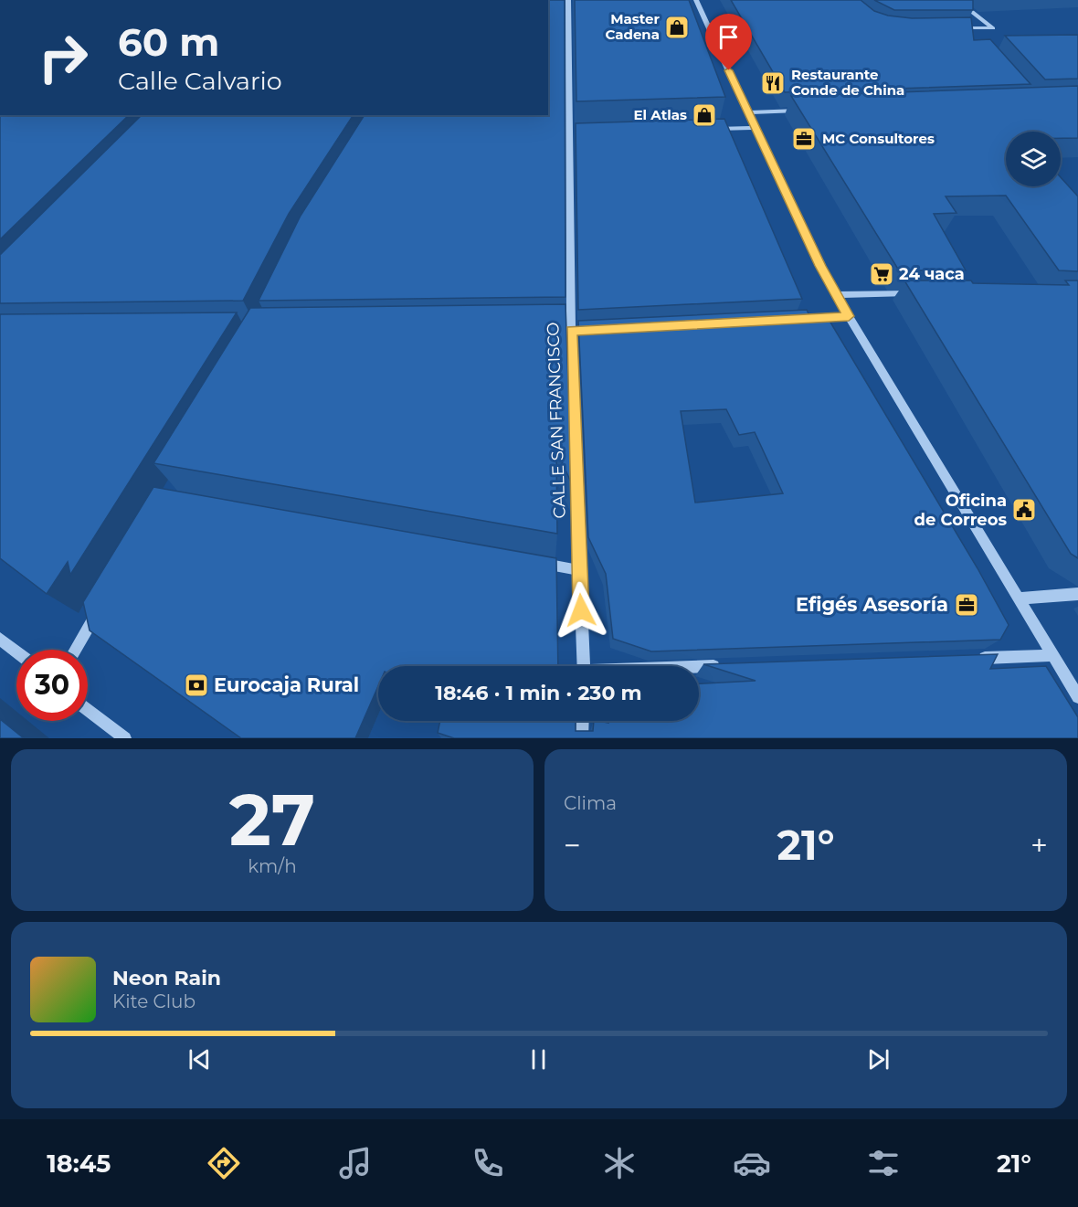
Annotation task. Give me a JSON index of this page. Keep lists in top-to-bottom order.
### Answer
{
  "streets": {
    "street": ["CALLE SAN FRANCISCO"]
  },
  "places": {
    "shop": ["Master Cadena", "El Atlas"],
    "restaurant": ["Restaurante Conde de China"],
    "office": ["MC Consultores", "Efigés Asesoría"],
    "supermarket": ["24 часа"],
    "public building": ["Oficina de Correos"],
    "bank": ["Eurocaja Rural"]
  },
  "page": {
    "turn": ["60 m", "Calle Calvario"],
    "limit": "30",
    "trip": "18:46 · 1 min · 230 m",
    "tile": [
      ["27", "km/h"],
      "Clima"
    ],
    "heat": ["−", "21°", "+"],
    "song": ["Neon Rain", "Kite Club"],
    "tabs": ["18:45", "21°"]
  }
}
